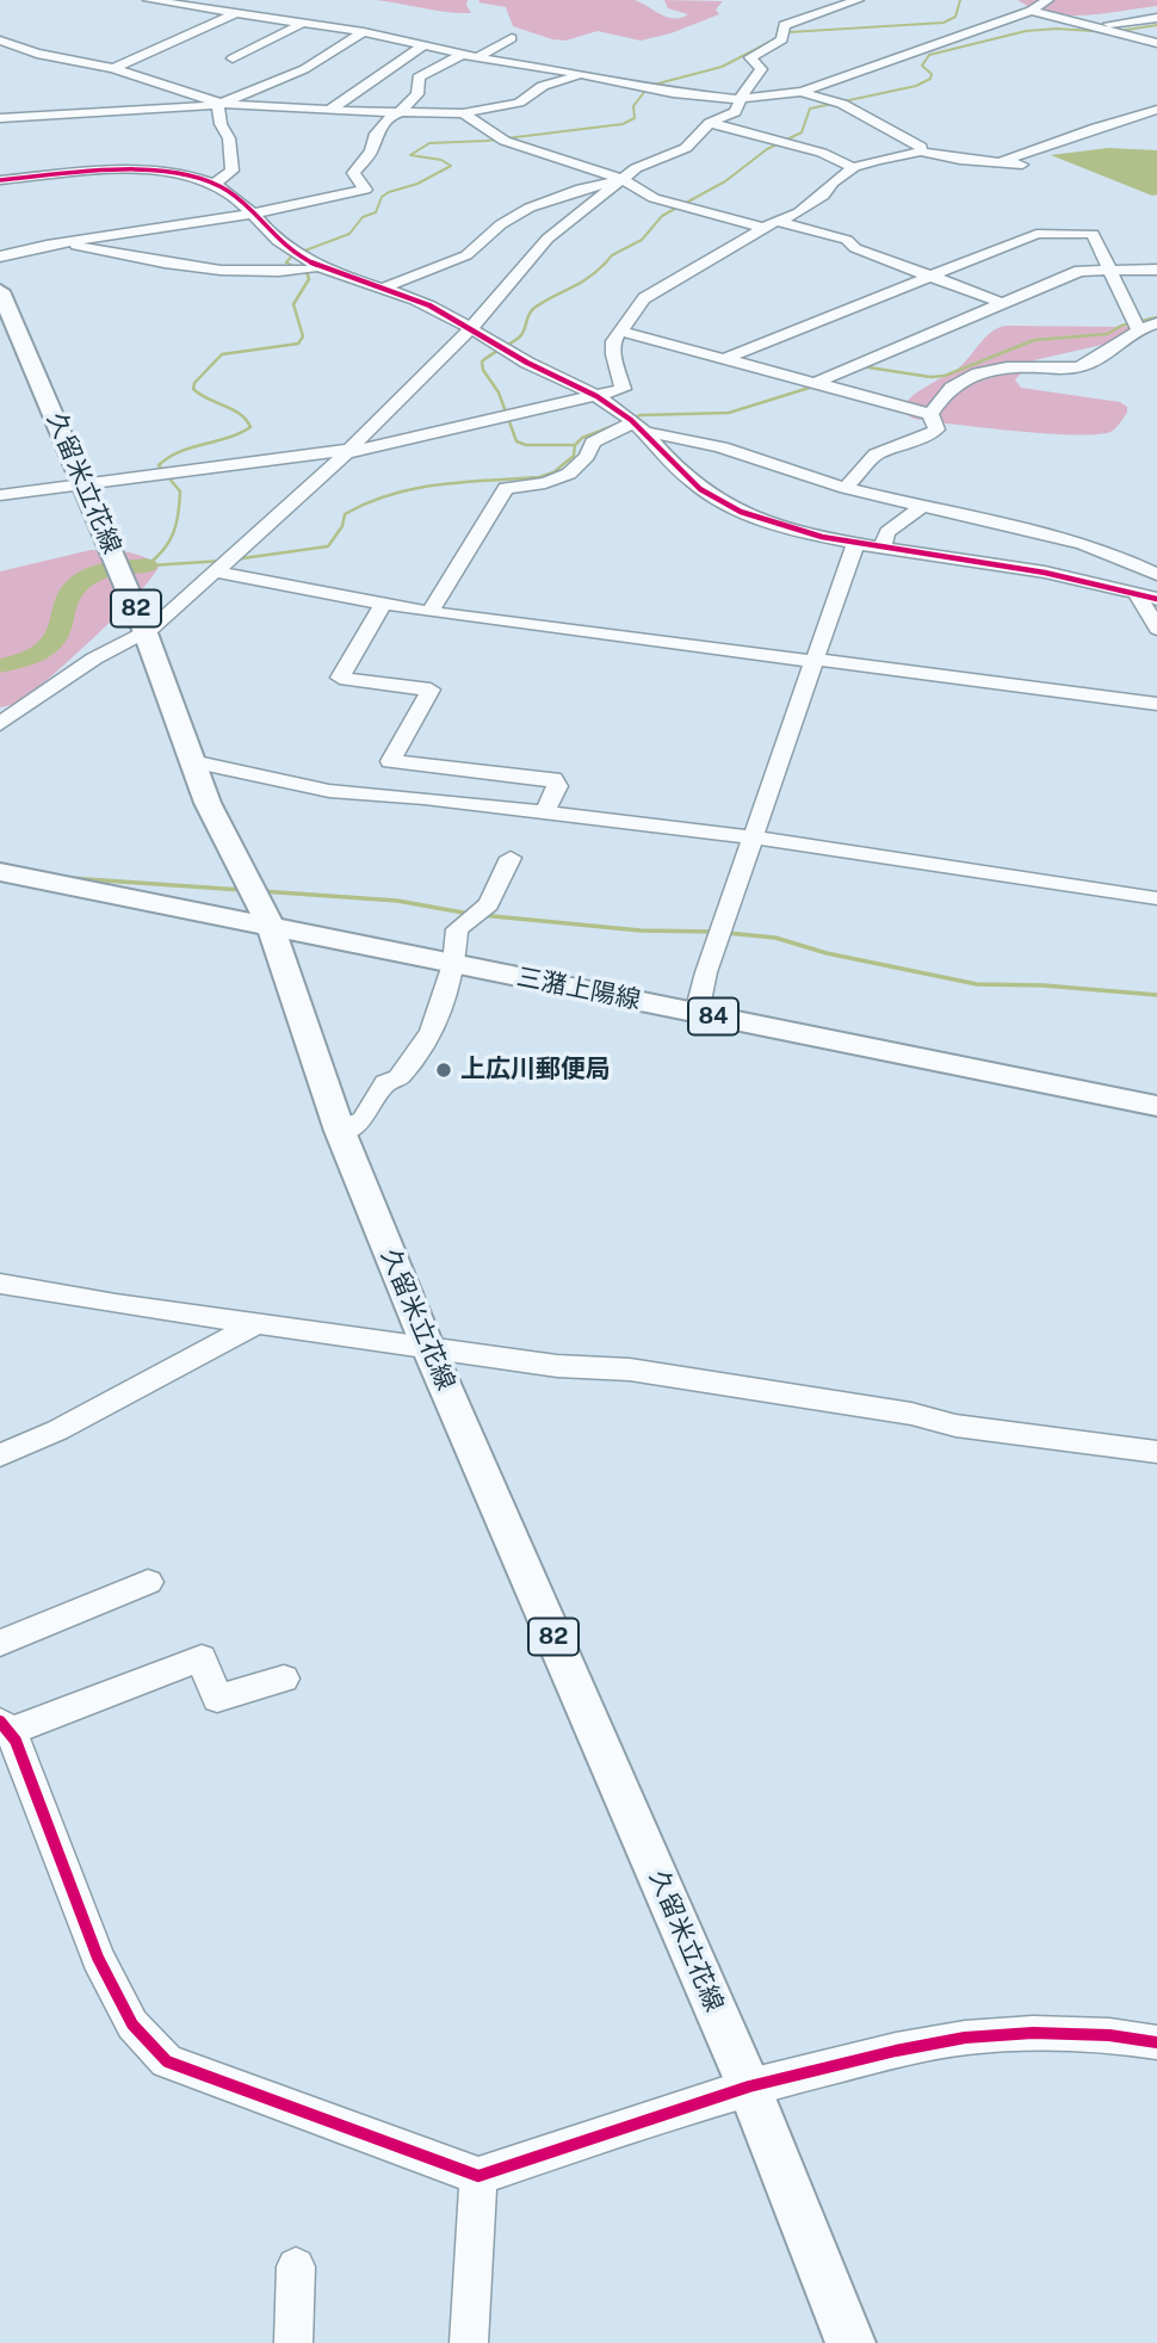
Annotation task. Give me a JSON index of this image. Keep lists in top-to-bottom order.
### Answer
{
  "streets": {
    "main road": [
      "久留米立花線",
      "82",
      "三潴上陽線",
      "84"
    ]
  },
  "crossings": [
    ["久留米立花線", "三潴上陽線"]
  ],
  "places": ["上広川郵便局"]
}
